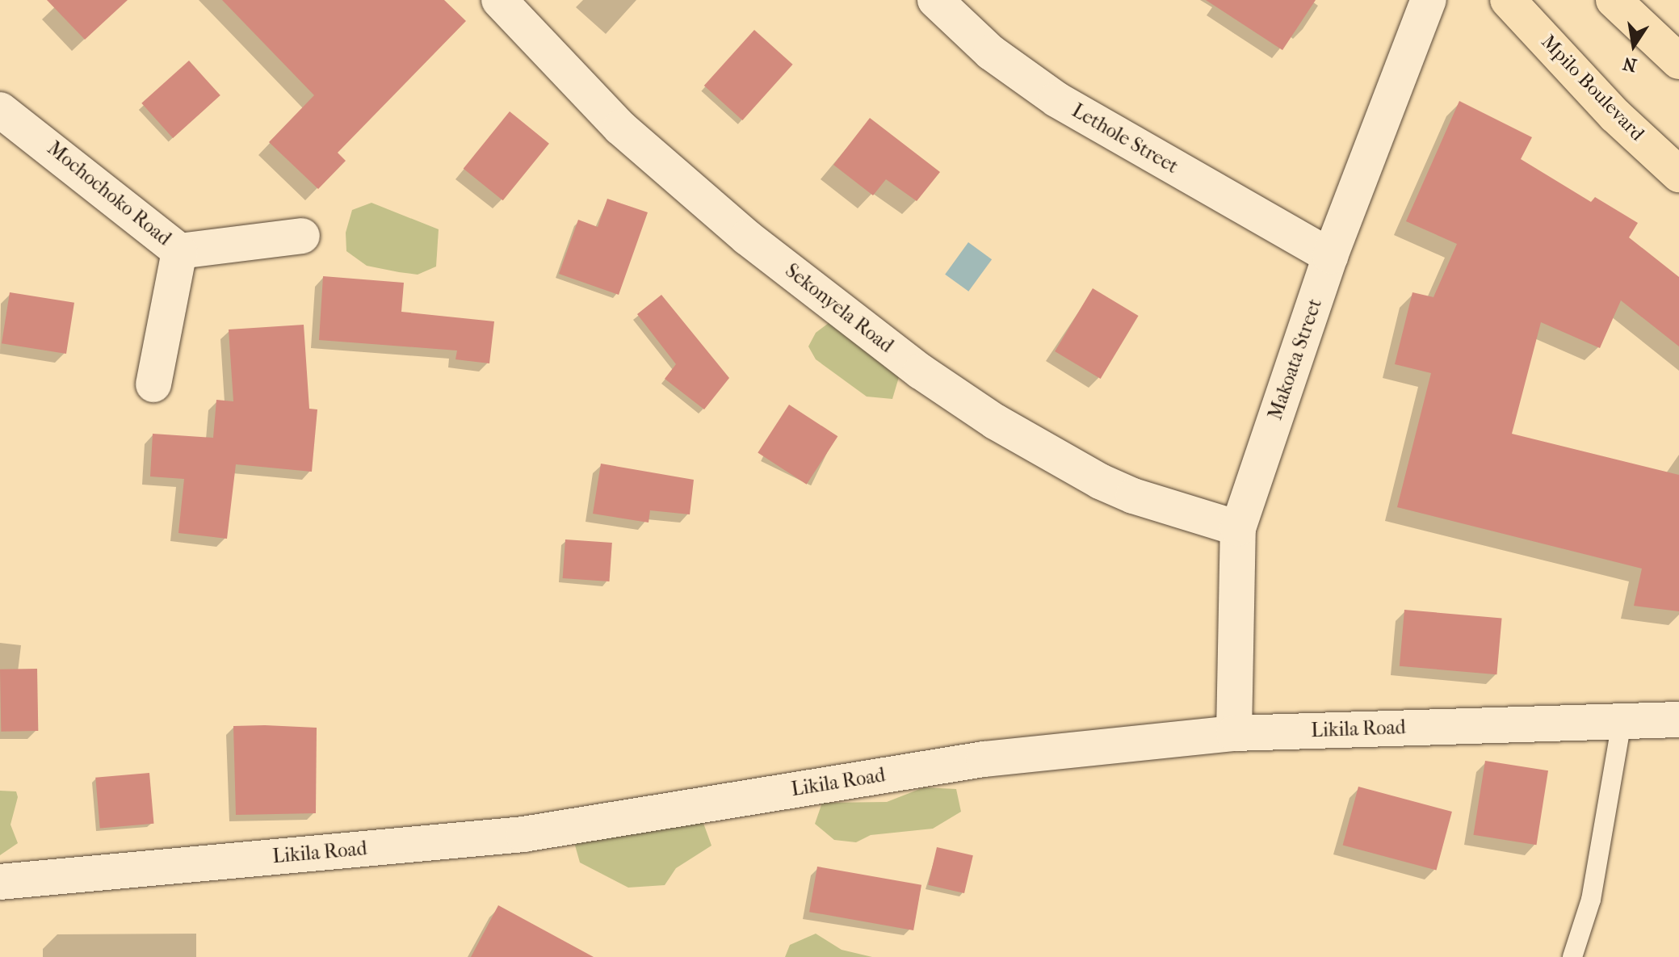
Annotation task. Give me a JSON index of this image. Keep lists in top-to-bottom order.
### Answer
{
  "streets": {
    "highway": ["Mpilo Boulevard"],
    "street": [
      "Lethole Street",
      "Mochochoko Road",
      "Sekonyela Road",
      "Makoata Street",
      "Likila Road"
    ]
  },
  "crossings": [
    ["Lethole Street", "Makoata Street"],
    ["Sekonyela Road", "Makoata Street"],
    ["Makoata Street", "Likila Road"]
  ],
  "north": "bottom"
}
